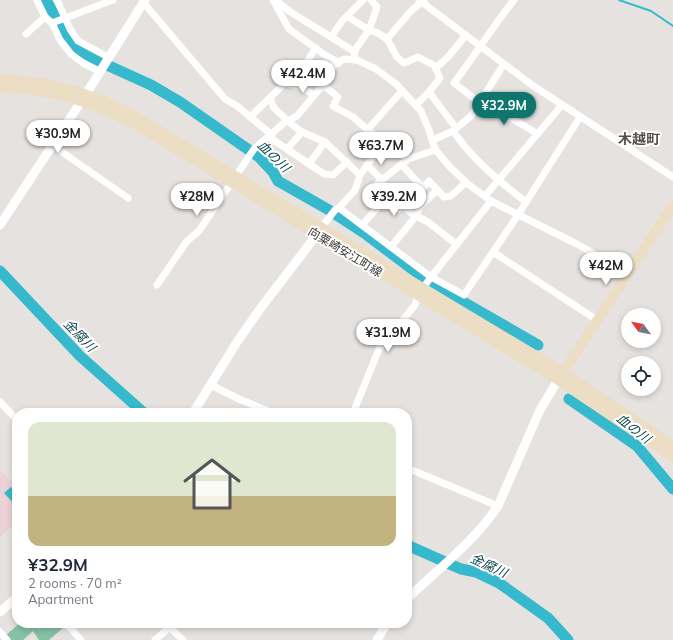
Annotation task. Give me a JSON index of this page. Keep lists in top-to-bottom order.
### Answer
{
  "streets": {
    "main road": ["向粟崎安江町線"]
  },
  "districts": ["木越町"],
  "water": ["血の川", "金腐川"],
  "north": "top left",
  "page": {
    "price": [
      "¥42.4M",
      "¥32.9M",
      "¥30.9M",
      "¥63.7M",
      "¥28M",
      "¥39.2M",
      "¥42M",
      "¥31.9M"
    ],
    "list": [
      {
        "name": "¥32.9M",
        "note": "2 rooms · 70 m² · Apartment"
      }
    ]
  }
}
